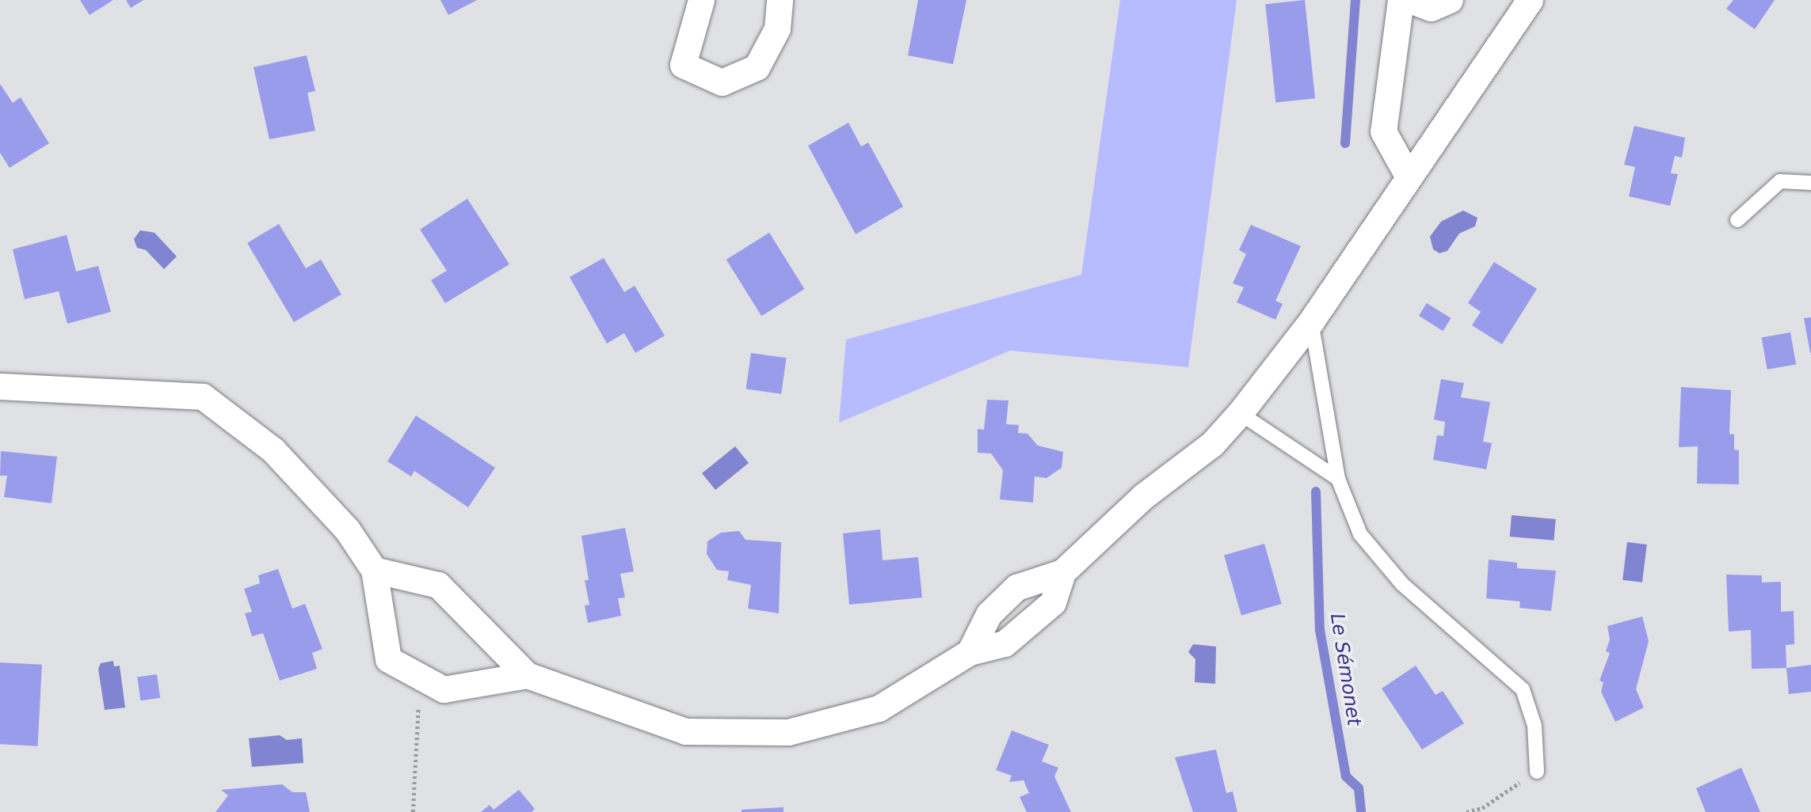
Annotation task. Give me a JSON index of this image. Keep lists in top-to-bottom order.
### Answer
{
  "water": ["Le Sémonet"]
}
